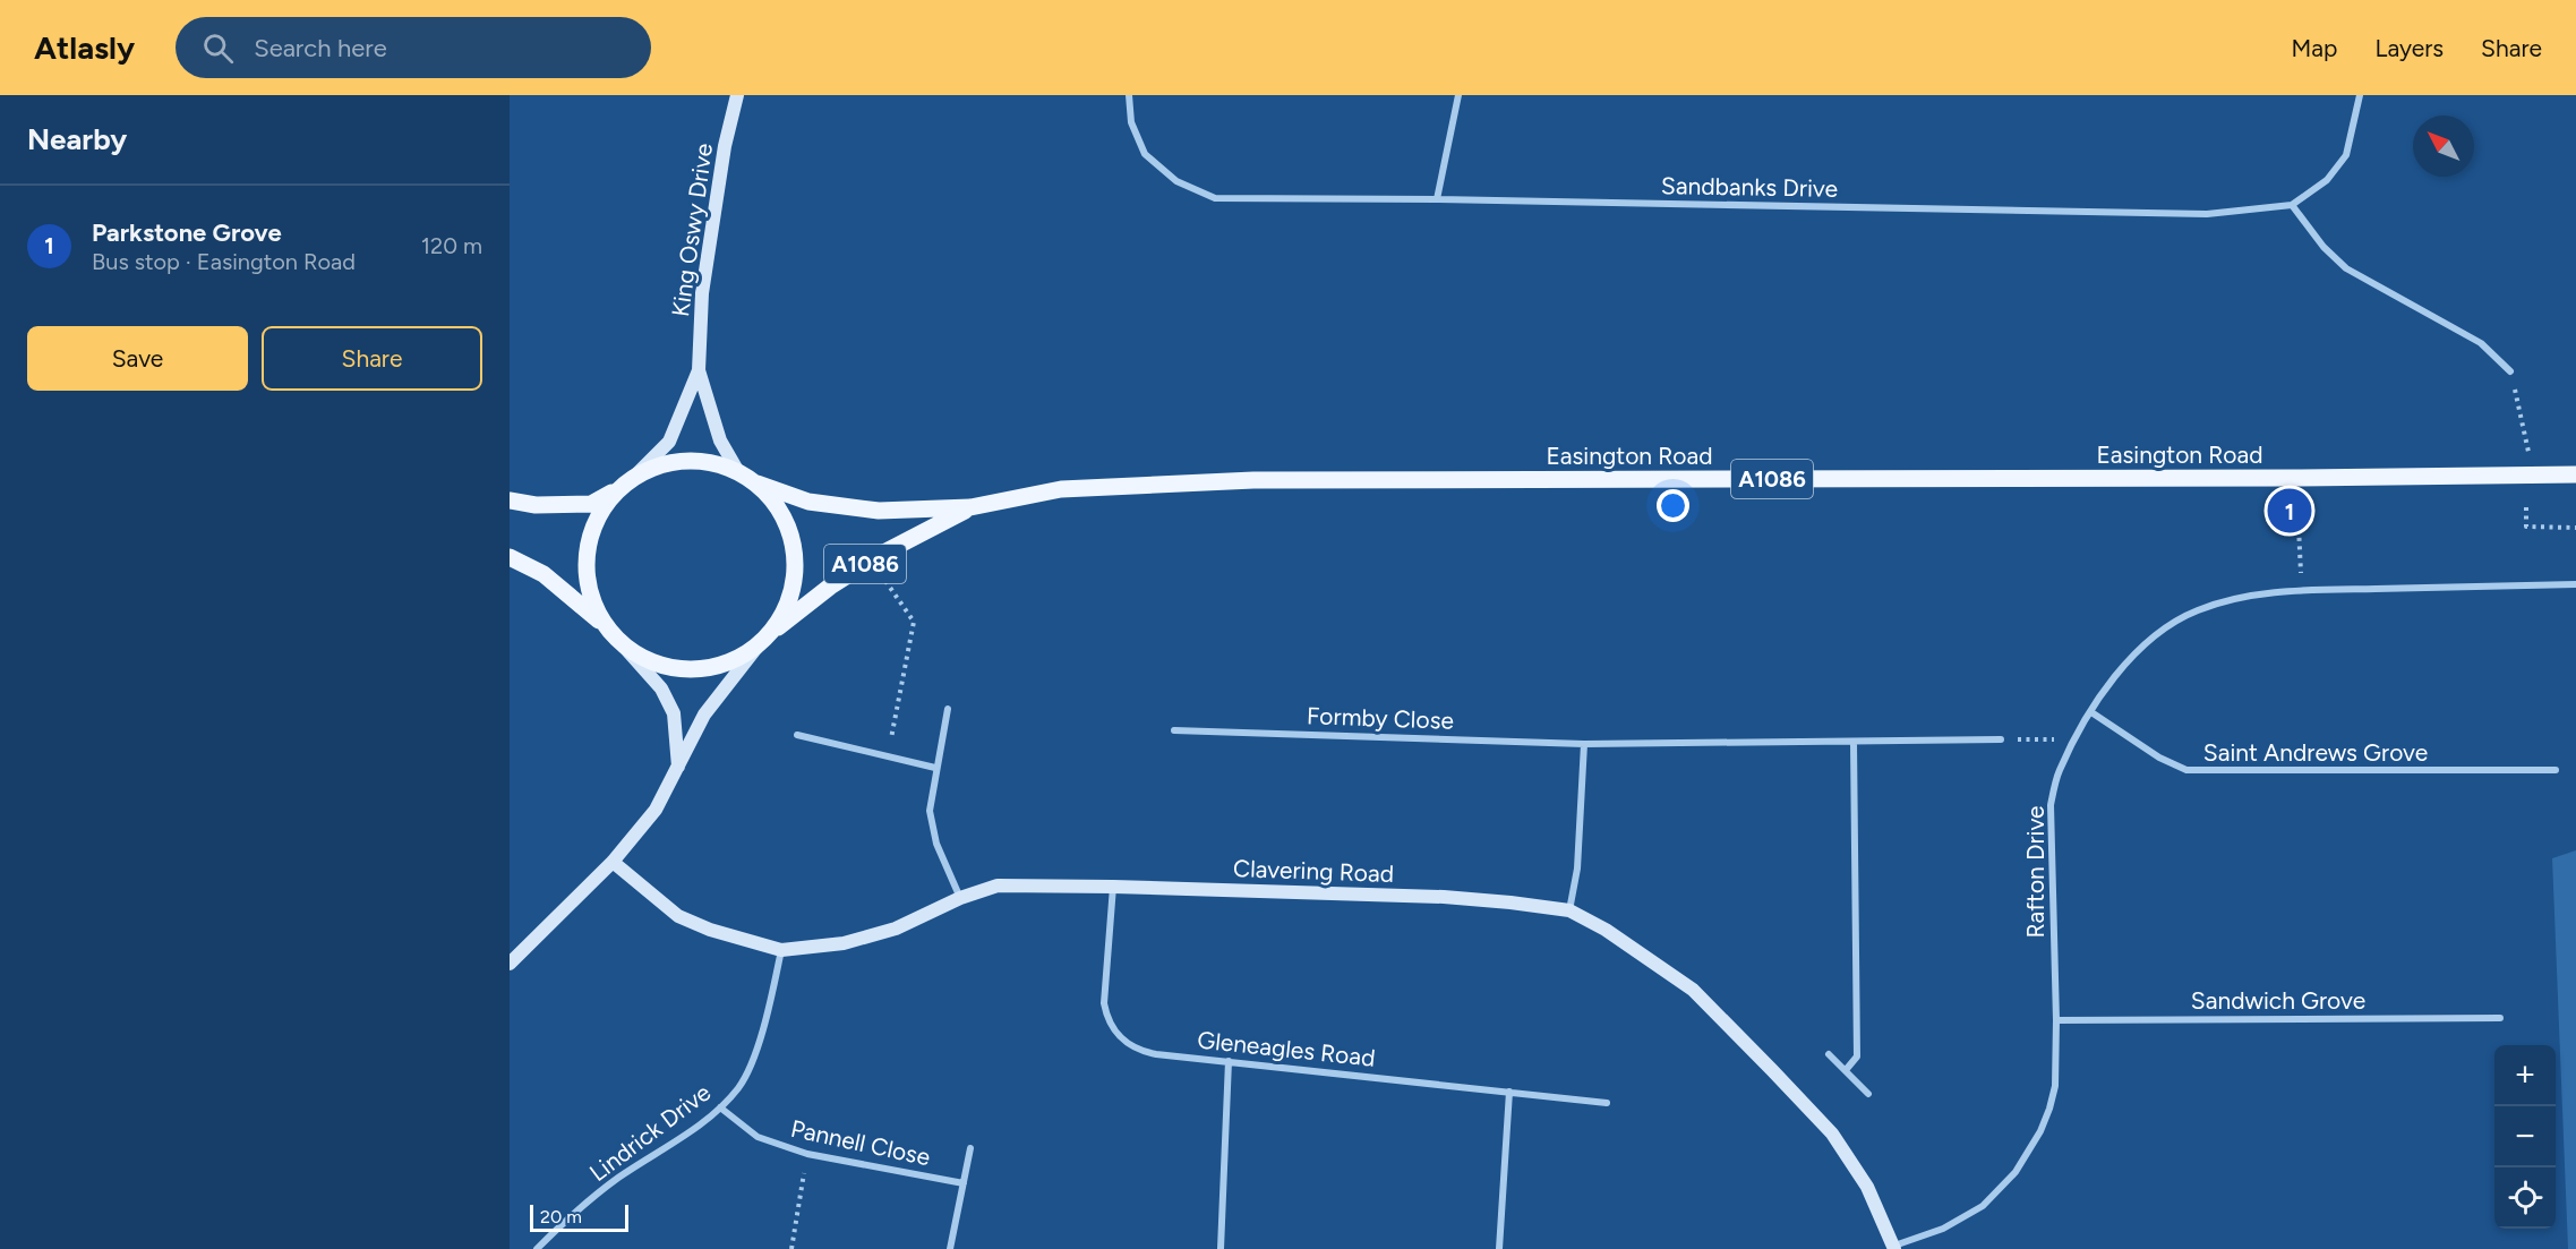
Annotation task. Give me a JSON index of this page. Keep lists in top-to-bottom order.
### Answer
{
  "streets": {
    "main road": ["Easington Road", "A1086"],
    "street": [
      "Sandbanks Drive",
      "King Oswy Drive",
      "Formby Close",
      "Saint Andrews Grove",
      "Clavering Road",
      "Rafton Drive",
      "Sandwich Grove",
      "Gleneagles Road",
      "Lindrick Drive",
      "Pannell Close"
    ]
  },
  "crossings": [
    ["King Oswy Drive", "Easington Road"],
    ["Saint Andrews Grove", "Rafton Drive"],
    ["Clavering Road", "Rafton Drive"],
    ["Clavering Road", "Gleneagles Road"],
    ["Clavering Road", "Lindrick Drive"],
    ["Rafton Drive", "Sandwich Grove"],
    ["Lindrick Drive", "Pannell Close"]
  ],
  "scale_bar": "20 m",
  "north": "top left",
  "page": {
    "header": "Atlasly",
    "search": "Search here",
    "nav": ["Map", "Layers", "Share"],
    "heading": "Nearby",
    "list": [
      {
        "mark": "1",
        "name": "Parkstone Grove",
        "note": "Bus stop · Easington Road",
        "value": "120 m"
      }
    ],
    "buttons": ["Save", "Share"],
    "pins": "1",
    "map_buttons": ["+", "−"],
    "scale": "20 m"
  }
}
